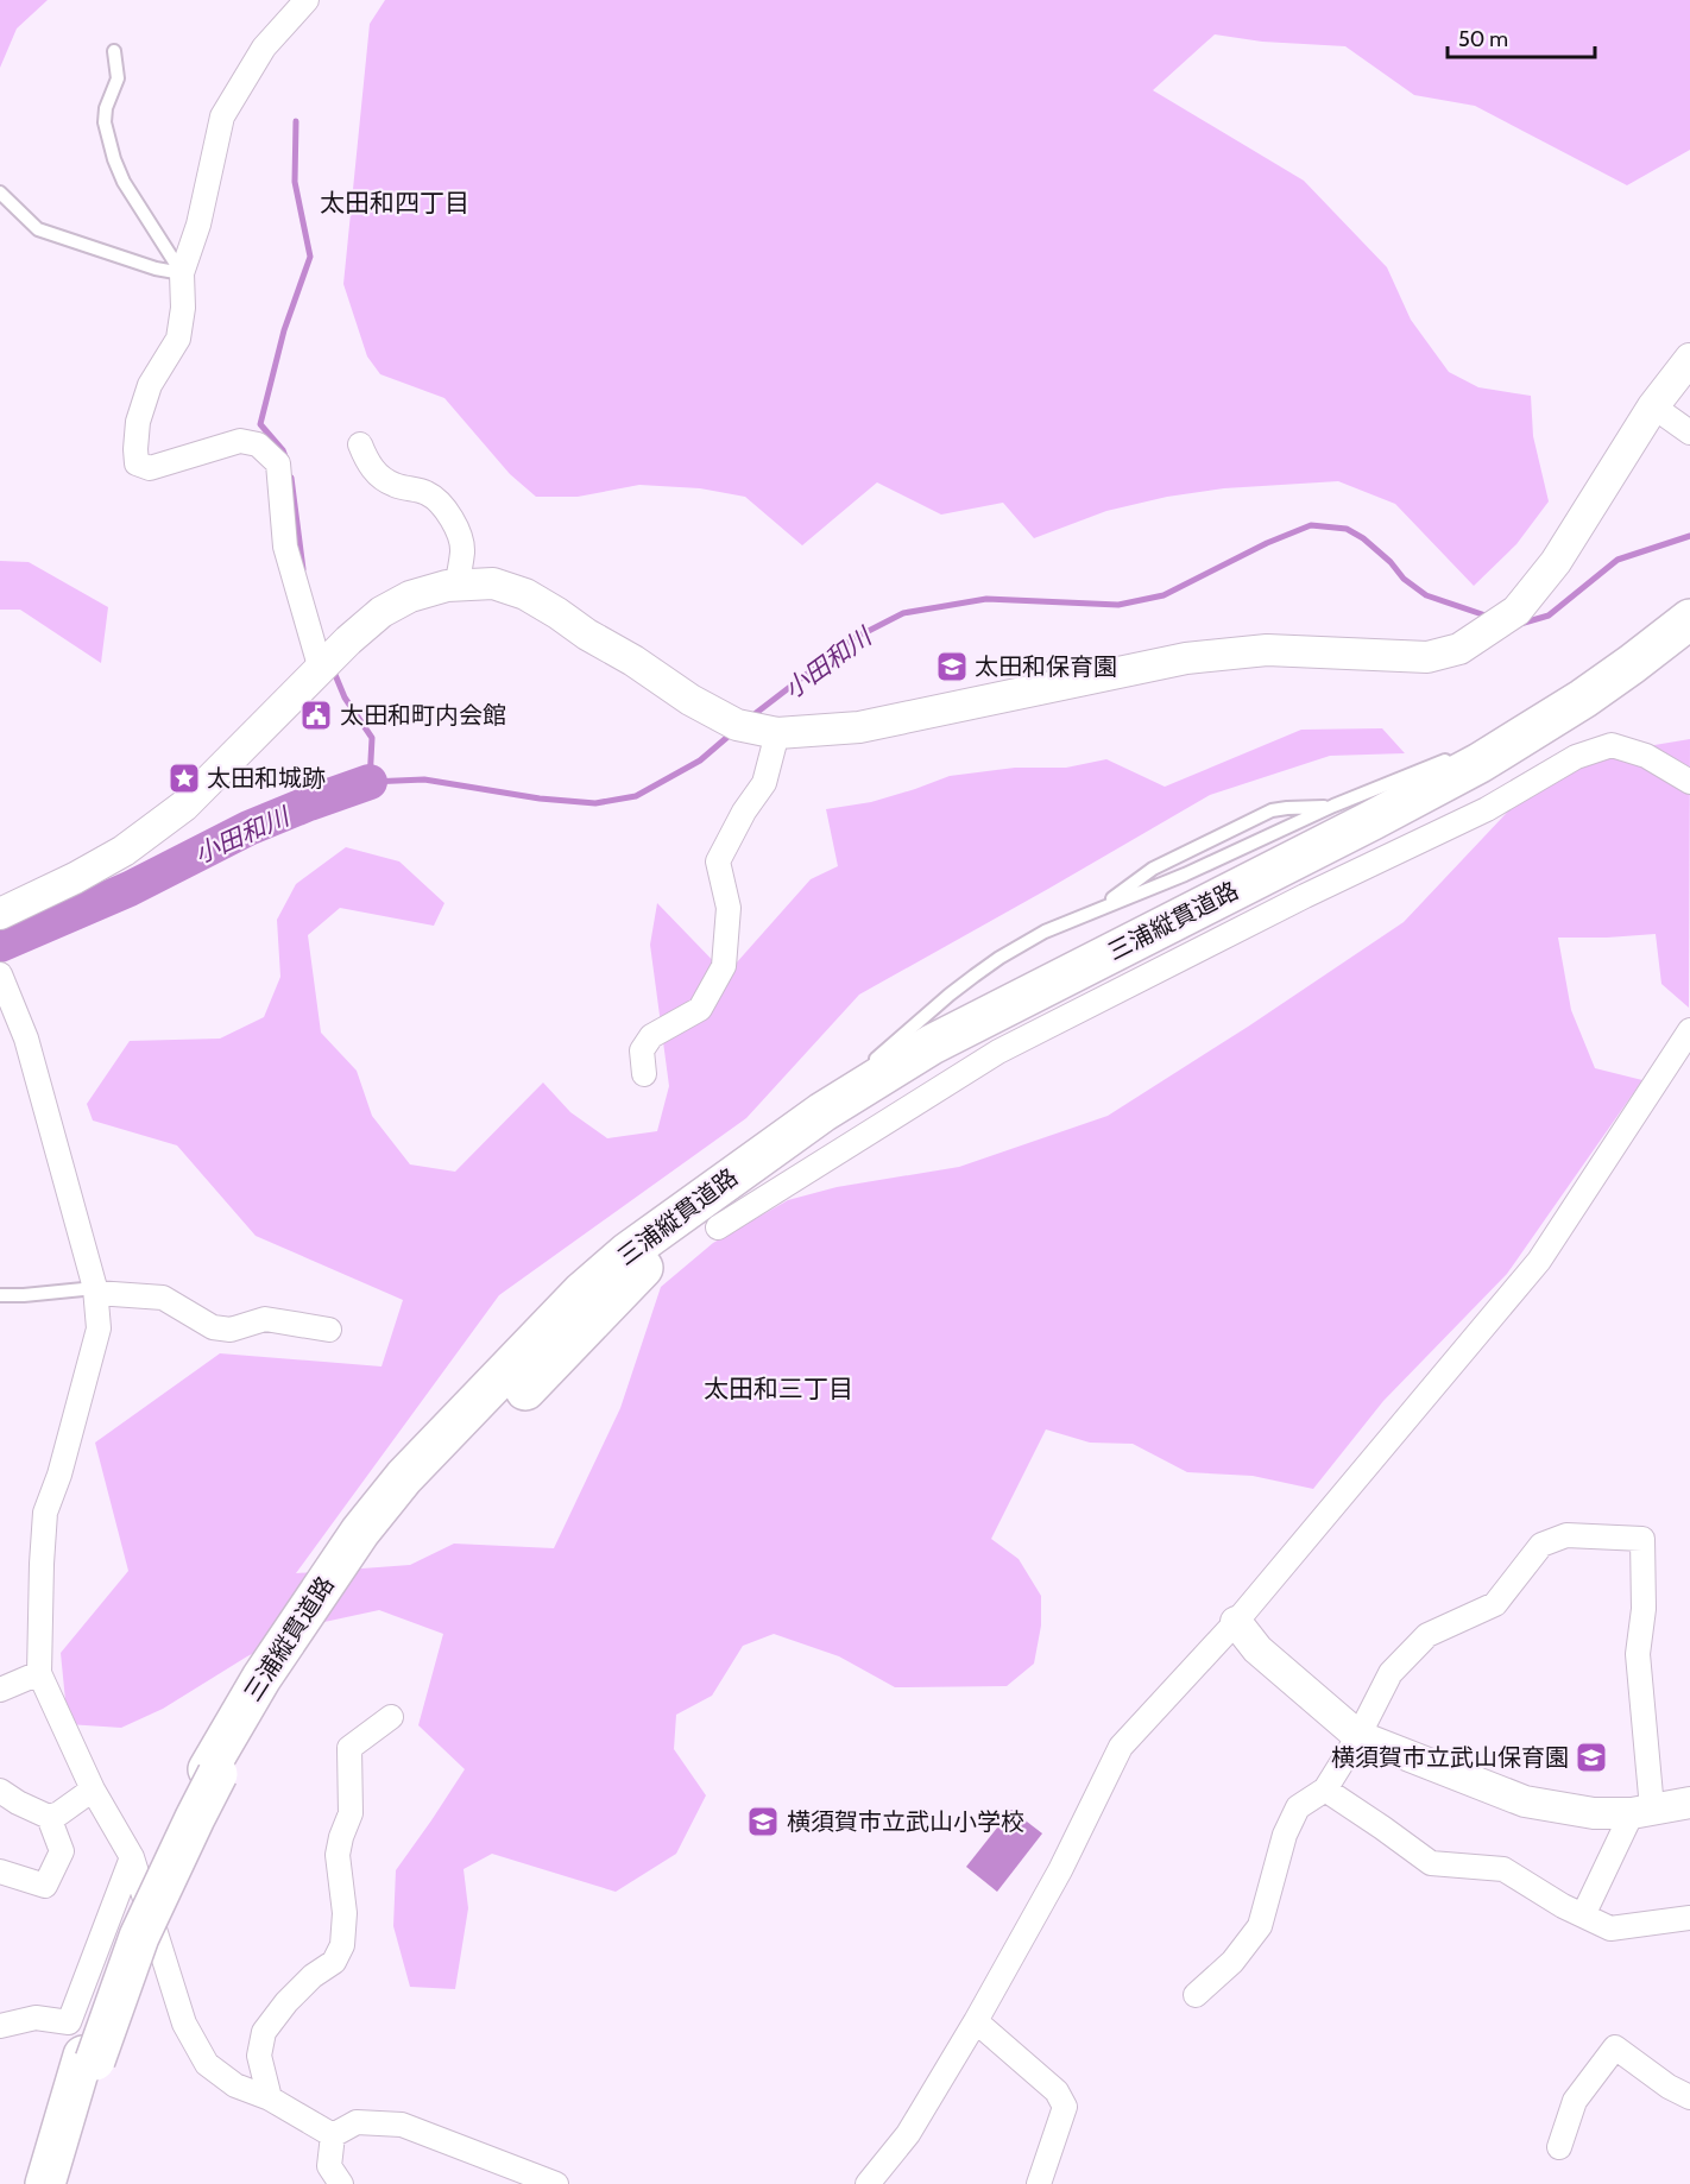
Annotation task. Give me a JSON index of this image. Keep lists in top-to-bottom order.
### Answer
{
  "streets": {
    "highway": ["三浦縦貫道路"]
  },
  "districts": ["太田和四丁目", "太田和三丁目"],
  "water": ["小田和川"],
  "places": {
    "school or university": ["太田和保育園", "横須賀市立武山保育園", "横須賀市立武山小学校"],
    "public building": ["太田和町内会館"],
    "place": ["太田和城跡"]
  },
  "scale_bar": "50 m"
}
